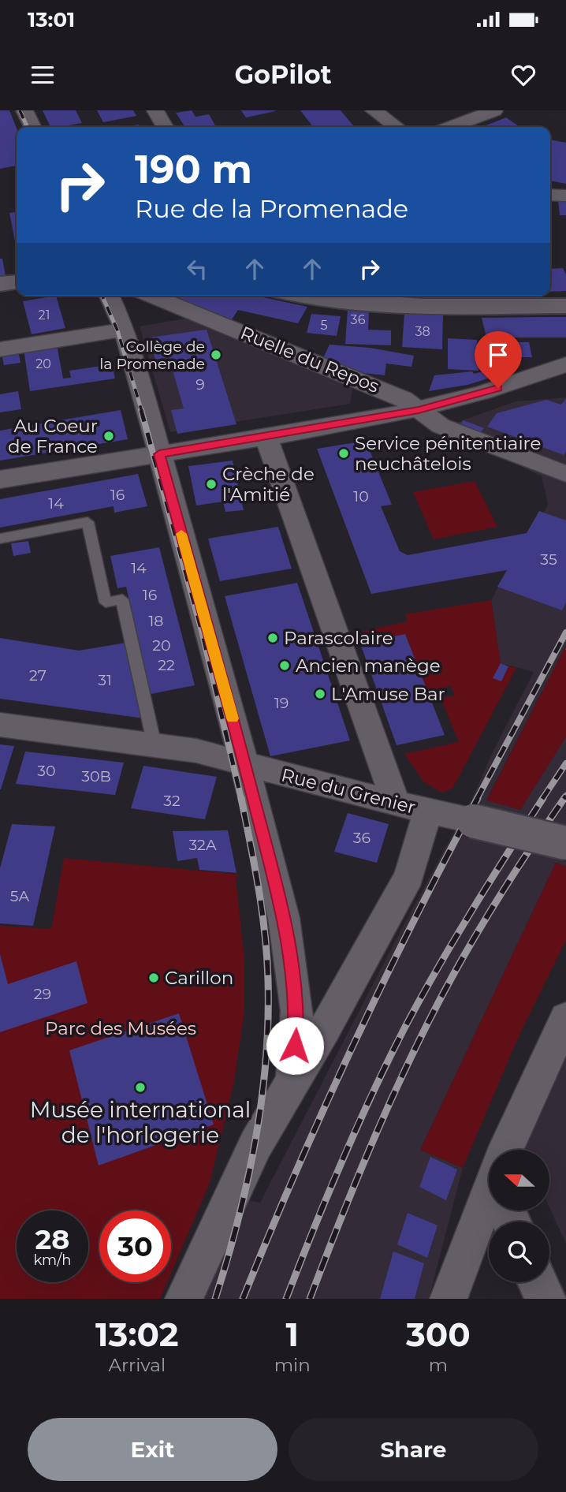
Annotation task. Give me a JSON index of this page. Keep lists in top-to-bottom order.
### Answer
{
  "streets": {
    "street": ["Ruelle du Repos", "Rue du Grenier"]
  },
  "parks": ["Parc des Musées"],
  "places": [
    "Collège de la Promenade",
    "Au Coeur de France",
    "Service pénitentiaire neuchâtelois",
    "Crèche de l'Amitié",
    "Parascolaire",
    "Ancien manège",
    "L'Amuse Bar",
    "Carillon",
    "Musée international de l'horlogerie"
  ],
  "house_numbers": [
    "21",
    "36",
    "5",
    "38",
    "20",
    "9",
    "16",
    "10",
    "14",
    "35",
    "14",
    "16",
    "18",
    "20",
    "22",
    "27",
    "31",
    "19",
    "30",
    "30B",
    "32",
    "36",
    "32A",
    "5A",
    "29"
  ],
  "north": "left",
  "page": {
    "status": "13:01",
    "header": "GoPilot",
    "turn": ["190 m", "Rue de la Promenade"],
    "speed": "28 km/h",
    "limit": "30",
    "eta": [
      "13:02",
      "Arrival",
      "1",
      "min",
      "300",
      "m"
    ],
    "buttons": ["Exit", "Share"]
  }
}
